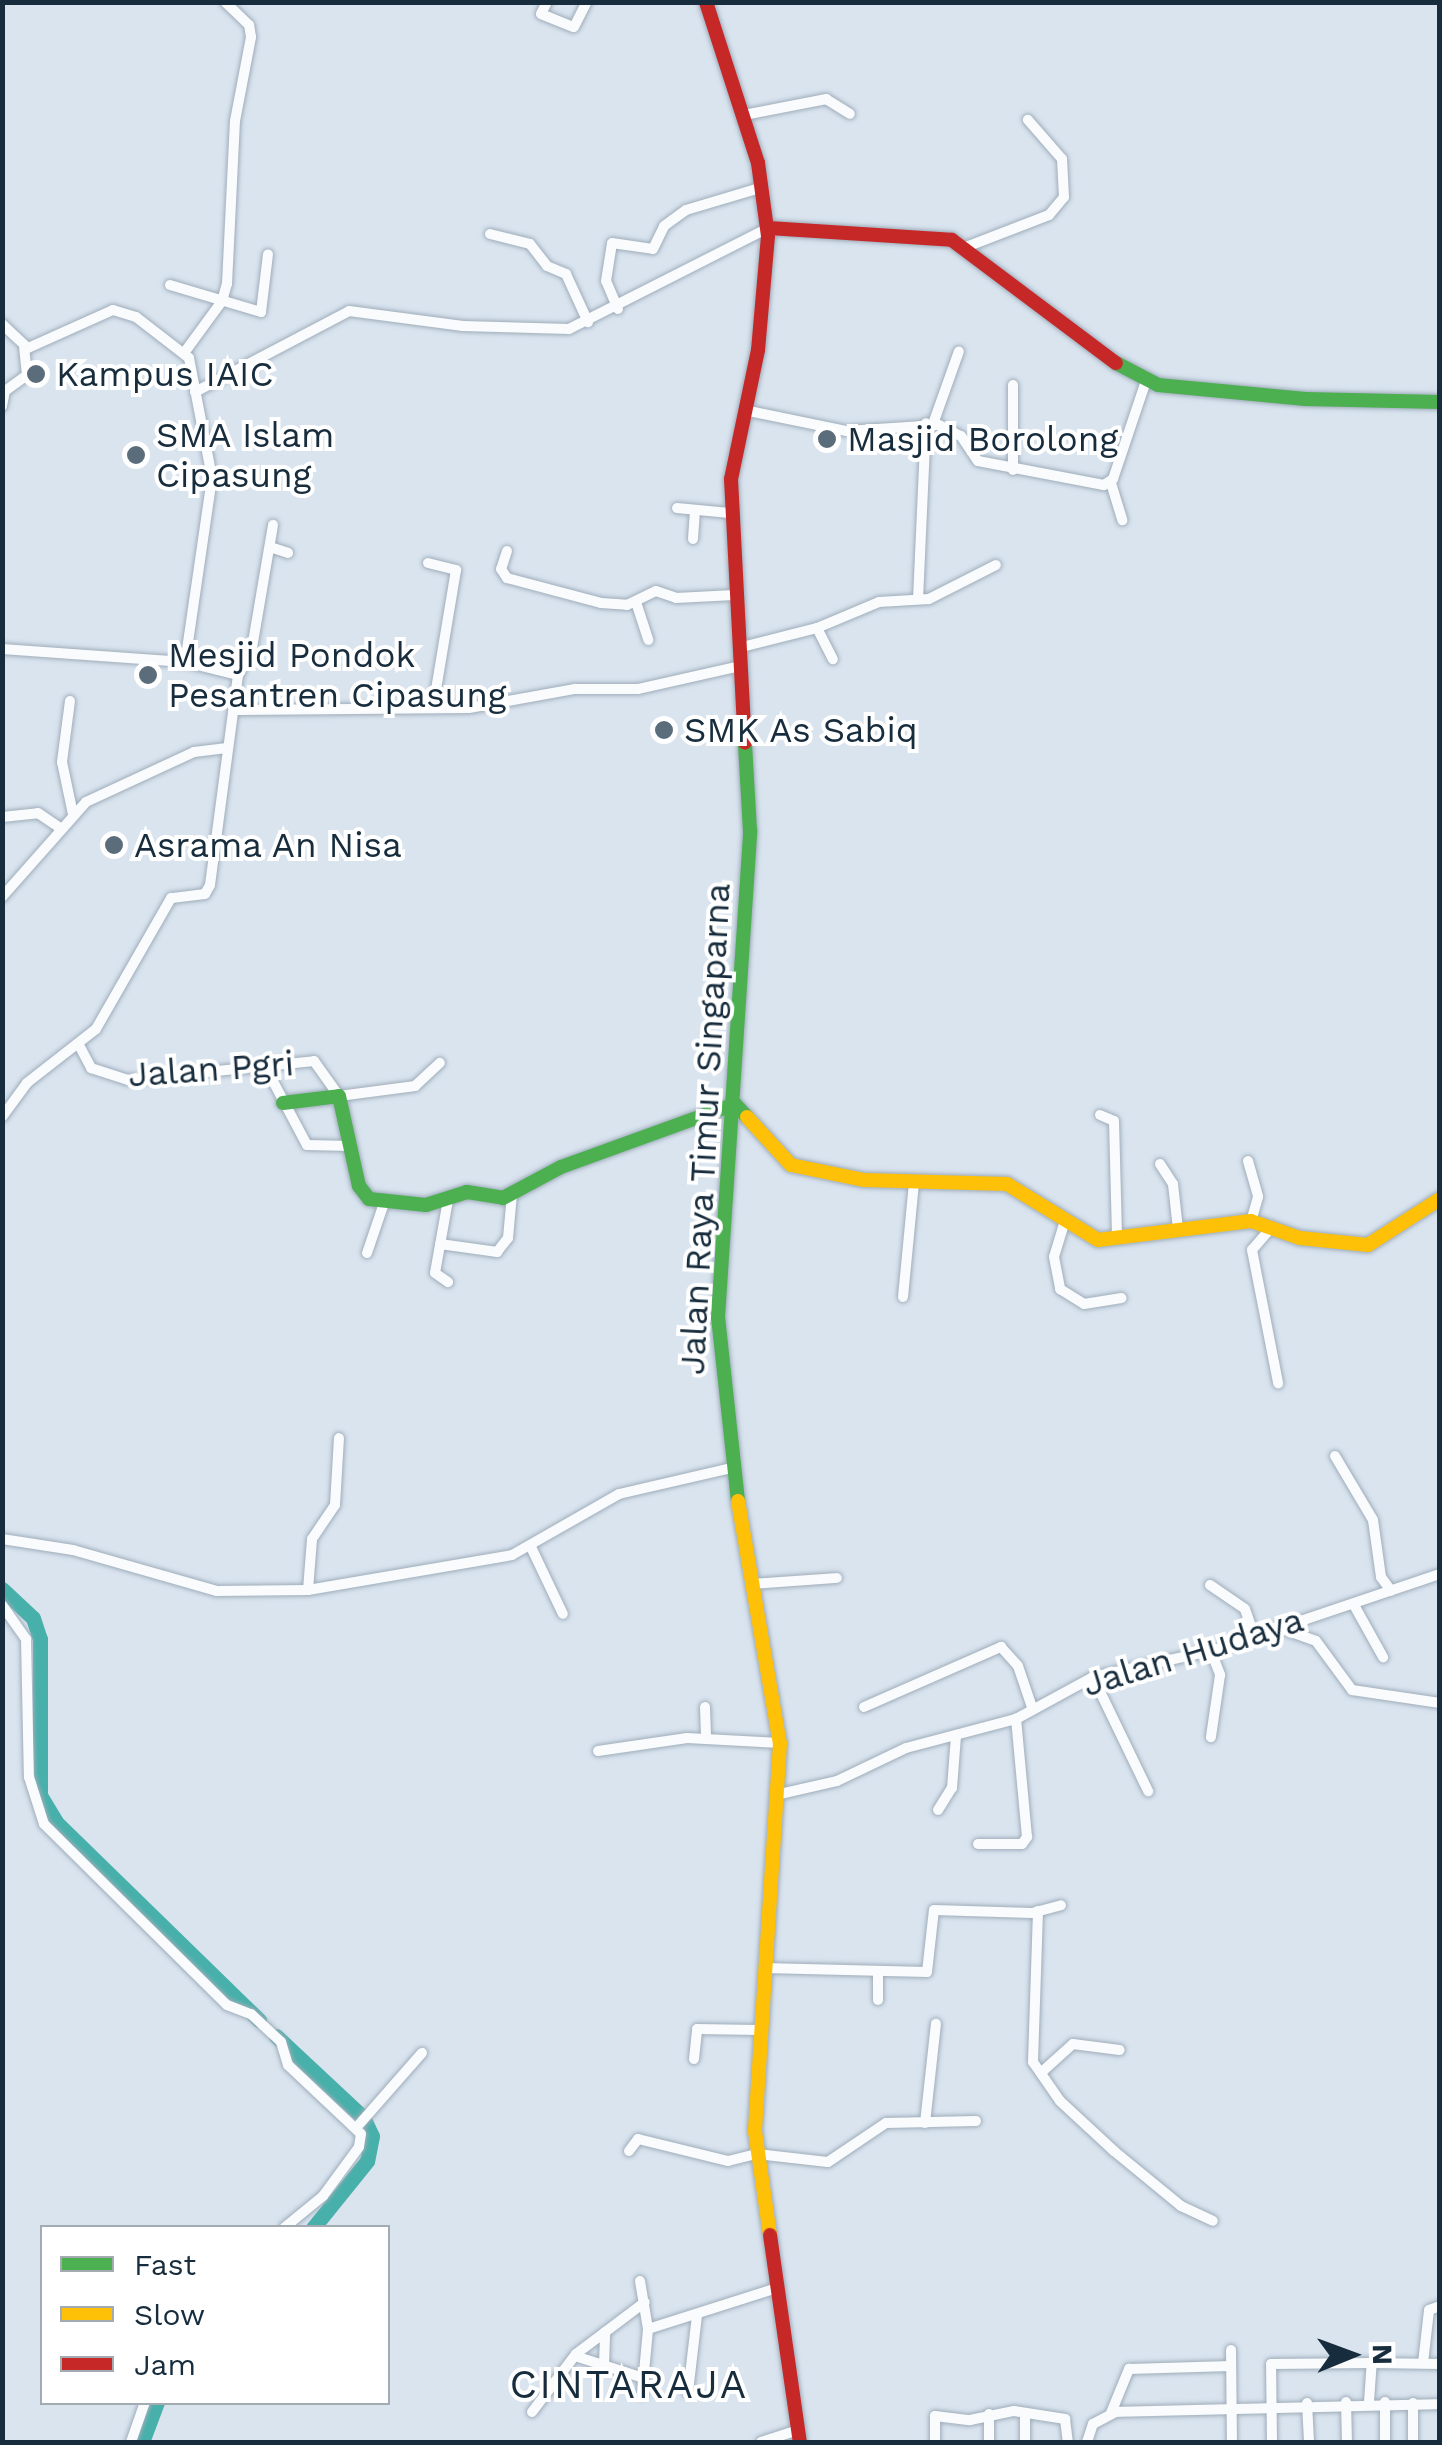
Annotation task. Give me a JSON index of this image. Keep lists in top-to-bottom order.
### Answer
{
  "streets": {
    "main road": ["Jalan Raya Timur Singaparna"],
    "street": ["Jalan Pgri", "Jalan Hudaya"]
  },
  "crossings": [
    ["Jalan Raya Timur Singaparna", "Jalan Hudaya"]
  ],
  "districts": ["CINTARAJA"],
  "places": [
    "Kampus IAIC",
    "Masjid Borolong",
    "SMA Islam Cipasung",
    "Mesjid Pondok Pesantren Cipasung",
    "SMK As Sabiq",
    "Asrama An Nisa"
  ],
  "legend": ["Fast", "Slow", "Jam"],
  "north": "right"
}
